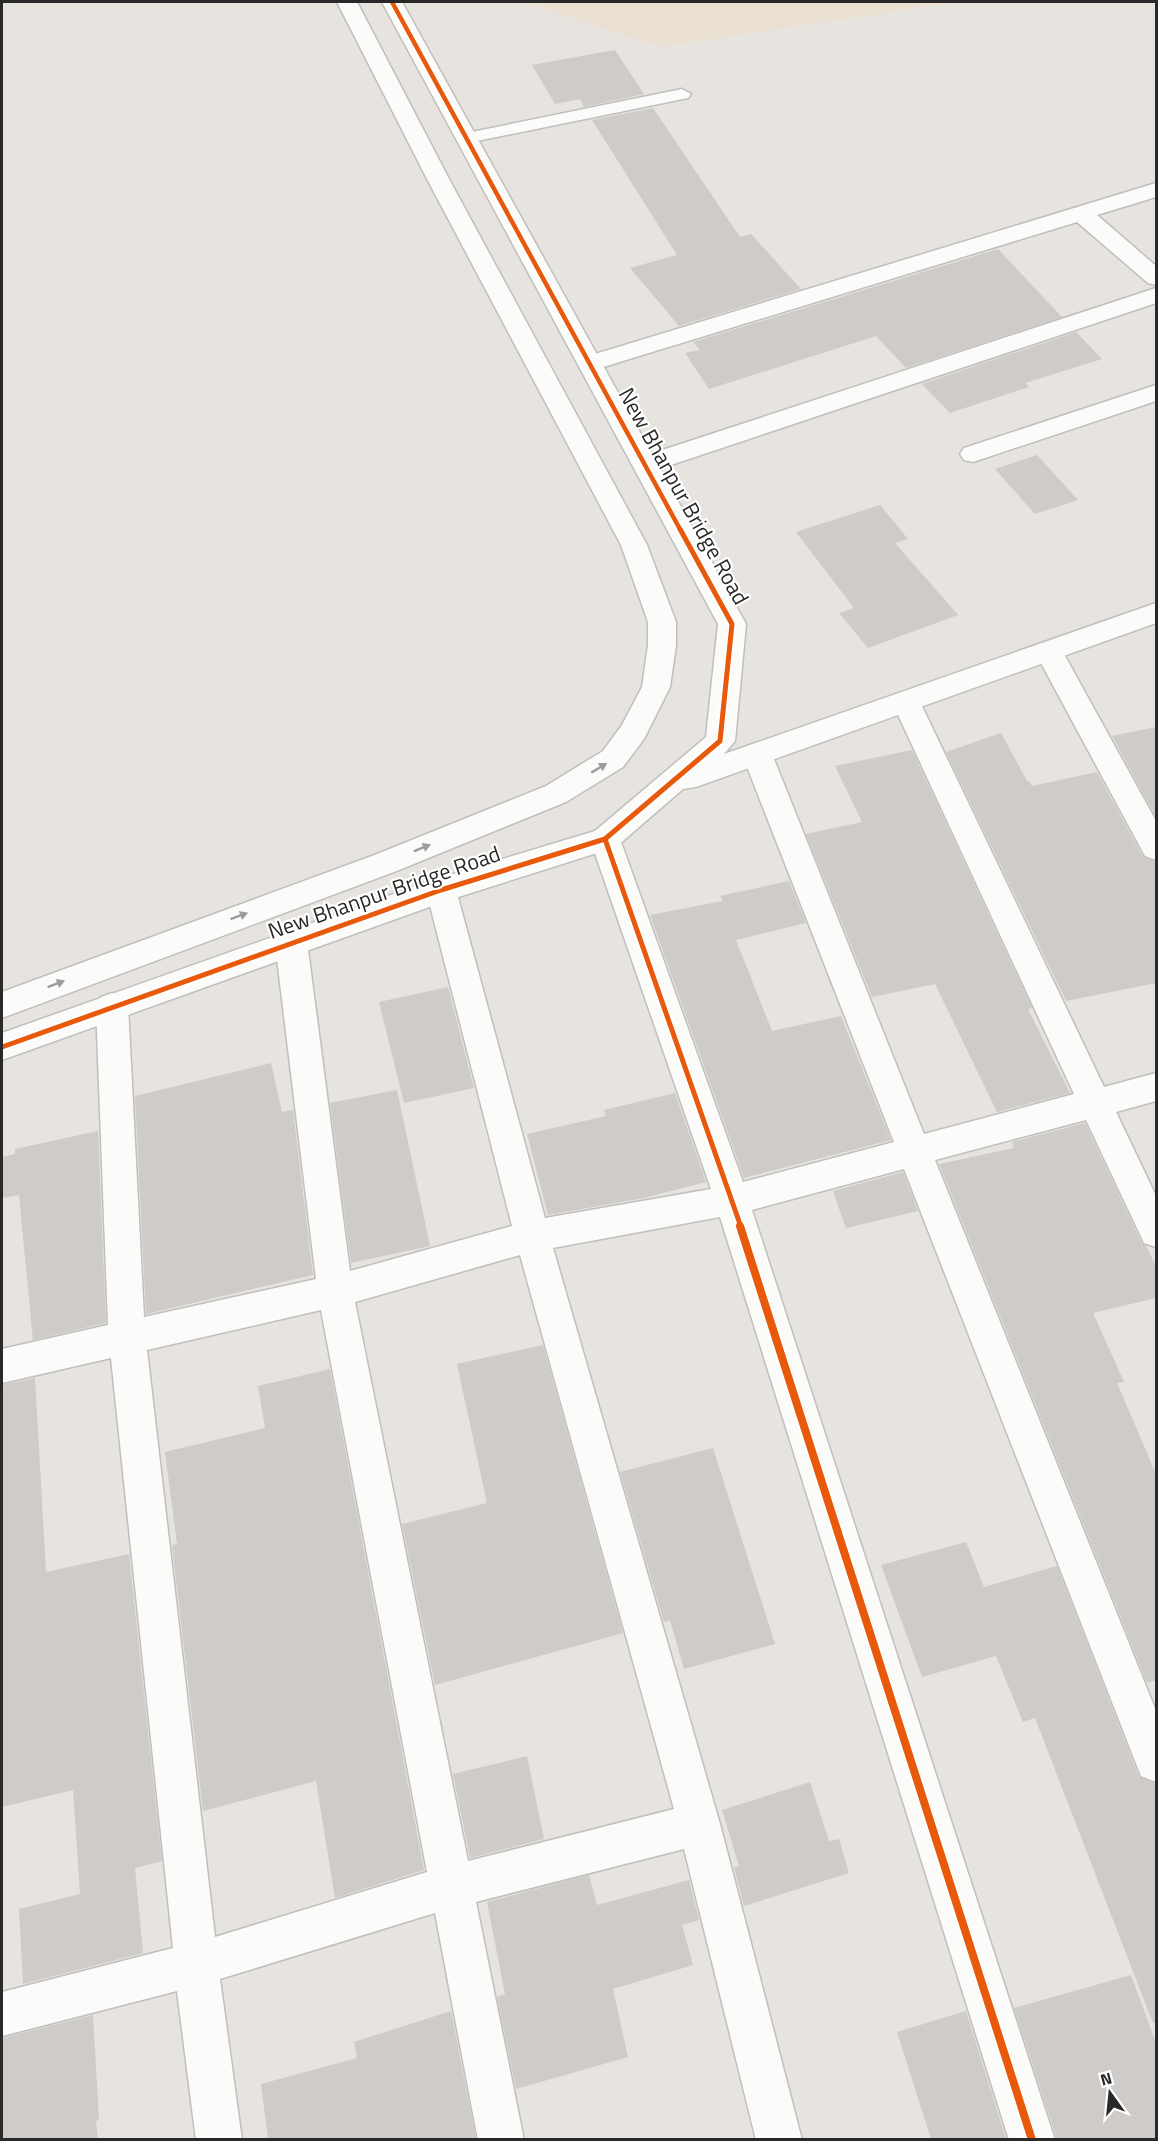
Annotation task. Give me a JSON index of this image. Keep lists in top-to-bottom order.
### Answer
{
  "streets": {
    "street": ["New Bhanpur Bridge Road"]
  },
  "north": "top"
}
